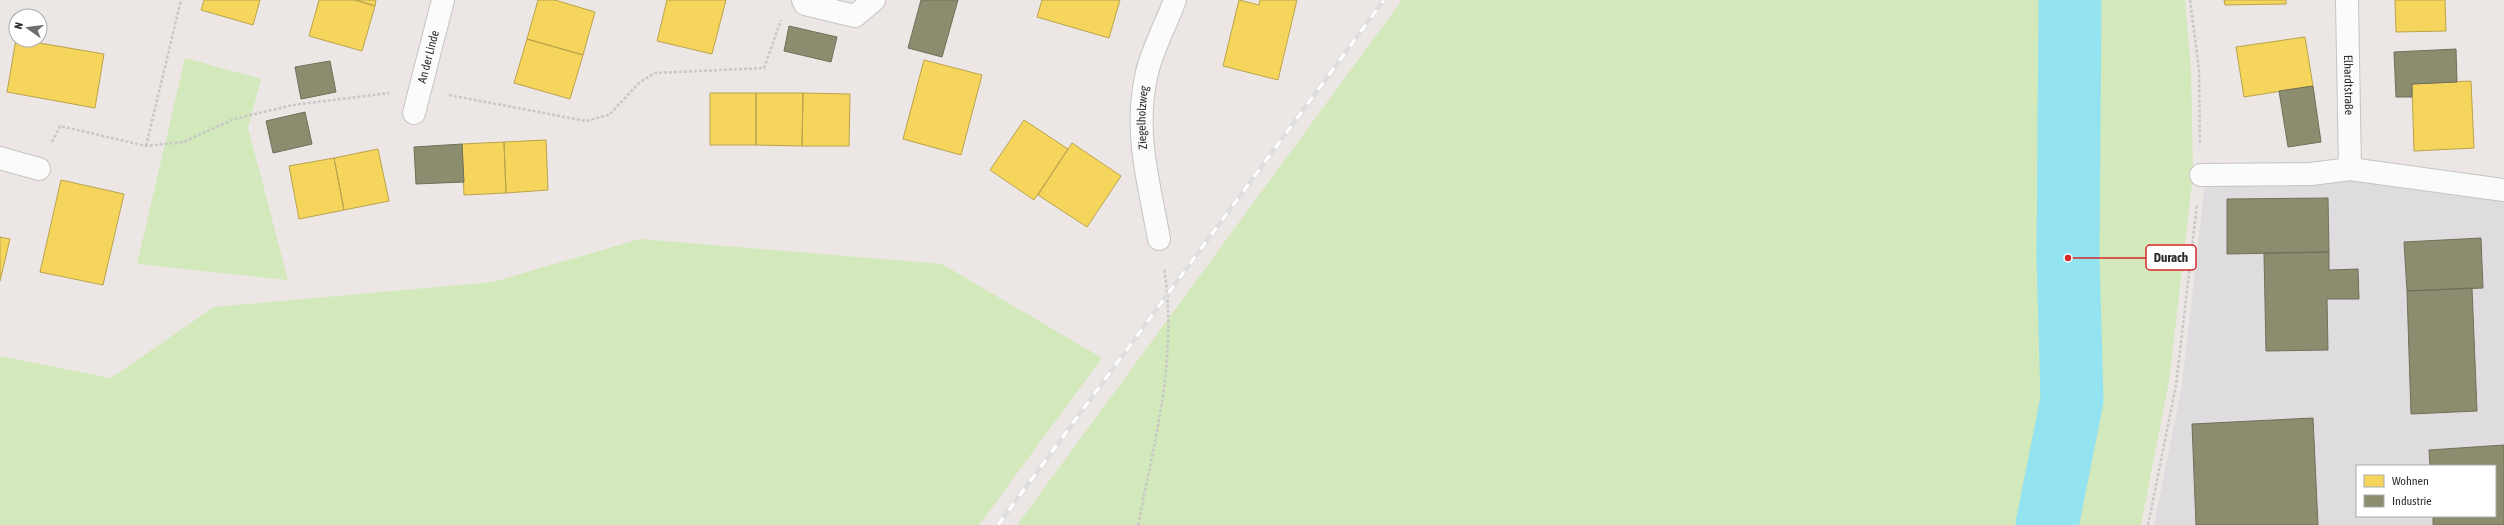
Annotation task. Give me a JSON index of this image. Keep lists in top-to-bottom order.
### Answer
{
  "streets": {
    "street": ["An der Linde", "Elhardtstraße", "Ziegelholzweg"]
  },
  "places": ["Durach"],
  "legend": ["Wohnen", "Industrie"],
  "north": "left"
}
